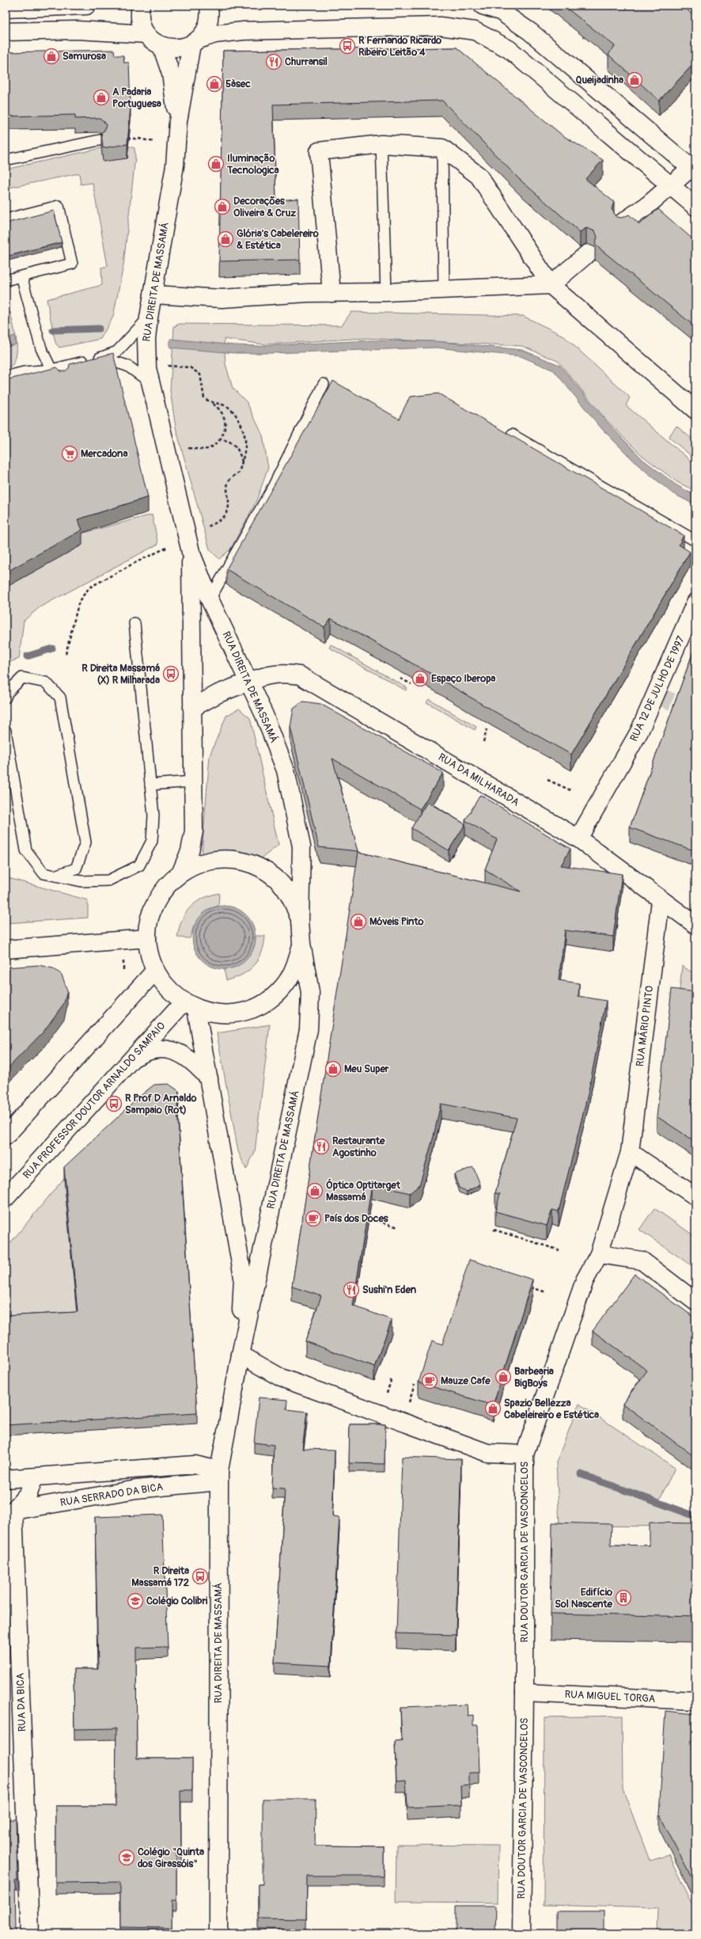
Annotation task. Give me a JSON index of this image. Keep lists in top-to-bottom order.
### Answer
{
  "streets": {
    "street": [
      "RUA DIREITA DE MASSAMÁ",
      "RUA 12 DE JULHO DE 1997",
      "RUA DA MILHARADA",
      "RUA MÁRIO PINTO",
      "RUA PROFESSOR DOUTOR ARNALDO SAMPAIO",
      "RUA SERRADO DA BICA",
      "RUA DOUTOR GARCIA DE VASCONCELOS",
      "RUA MIGUEL TORGA",
      "RUA DA BICA"
    ]
  },
  "crossings": [
    ["RUA DIREITA DE MASSAMÁ", "RUA DA MILHARADA"],
    ["RUA DIREITA DE MASSAMÁ", "RUA PROFESSOR DOUTOR ARNALDO SAMPAIO"],
    ["RUA DIREITA DE MASSAMÁ", "RUA SERRADO DA BICA"],
    ["RUA DIREITA DE MASSAMÁ", "RUA DOUTOR GARCIA DE VASCONCELOS"],
    ["RUA 12 DE JULHO DE 1997", "RUA DA MILHARADA"],
    ["RUA DA MILHARADA", "RUA MÁRIO PINTO"],
    ["RUA MÁRIO PINTO", "RUA DOUTOR GARCIA DE VASCONCELOS"],
    ["RUA SERRADO DA BICA", "RUA DA BICA"],
    ["RUA DOUTOR GARCIA DE VASCONCELOS", "RUA MIGUEL TORGA"]
  ],
  "places": {
    "bus stop": [
      "R Fernando Ricardo Ribeiro Leitão 4",
      "R Direita Massamá (X) R Milharada",
      "R Prof D Arnaldo Sampaio (Rot)",
      "R Direita Massamá 172"
    ],
    "shop": [
      "Samurosa",
      "Queijadinha",
      "5àsec",
      "A Padaria Portuguesa",
      "Iluminação Tecnologica",
      "Decorações Oliveira & Cruz",
      "Glória's Cabelereiro & Estética",
      "Espaço Iberopa",
      "Móveis Pinto",
      "Meu Super",
      "Óptica Optitarget Massamá",
      "Barbearia BigBoys",
      "Spazio Bellezza Cabeleireiro e Estética"
    ],
    "restaurant": ["Churransil", "Restaurante Agostinho", "Sushi'n Eden"],
    "supermarket": ["Mercadona"],
    "cafe": ["País dos Doces", "Mauze Cafe"],
    "building": ["Edifício Sol Nascente"],
    "school or university": ["Colégio Colibri", "Colégio \"Quinta dos Girassóis\""]
  }
}
